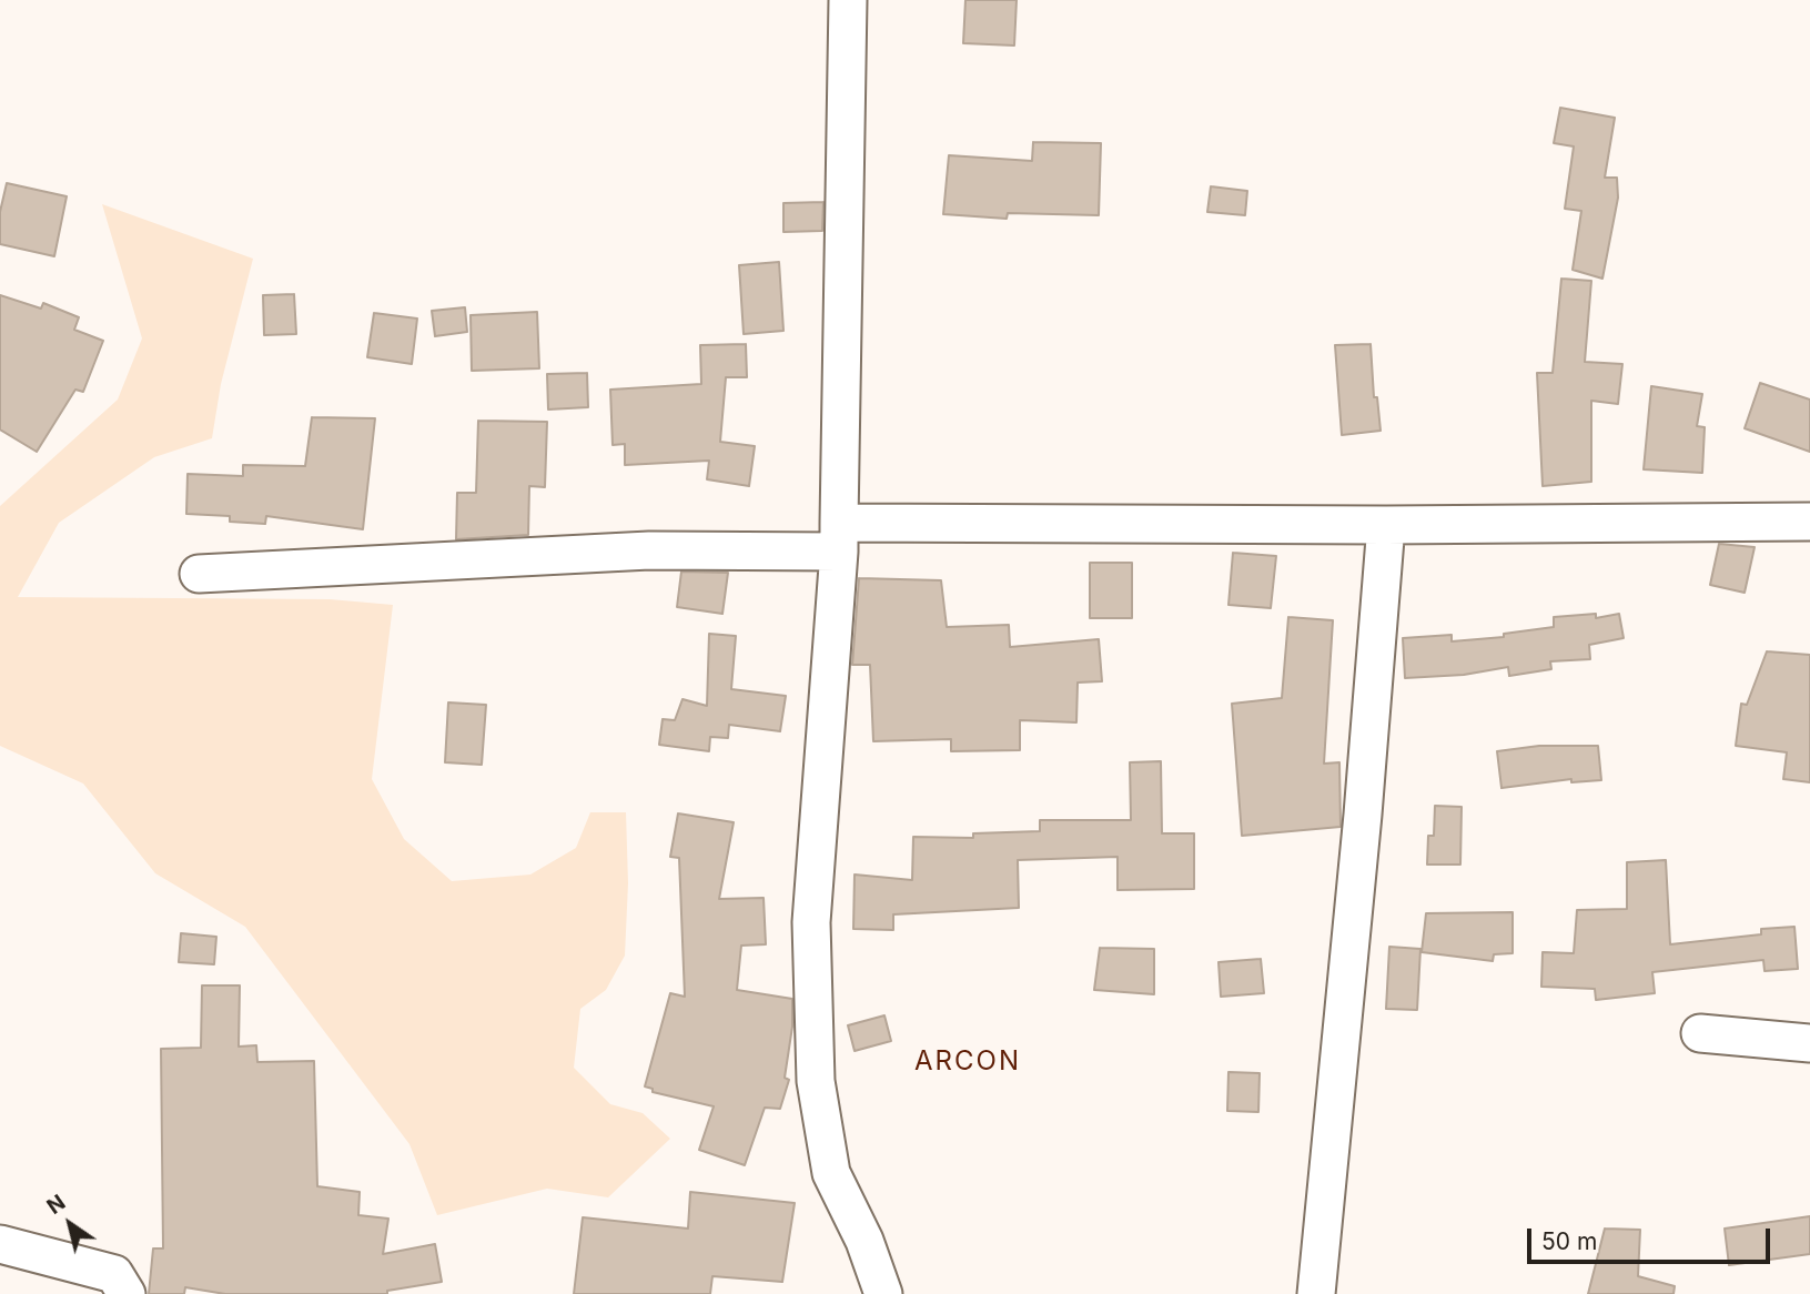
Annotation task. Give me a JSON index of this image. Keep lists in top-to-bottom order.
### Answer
{
  "districts": ["ARCON"],
  "scale_bar": "50 m",
  "north": "top left"
}
